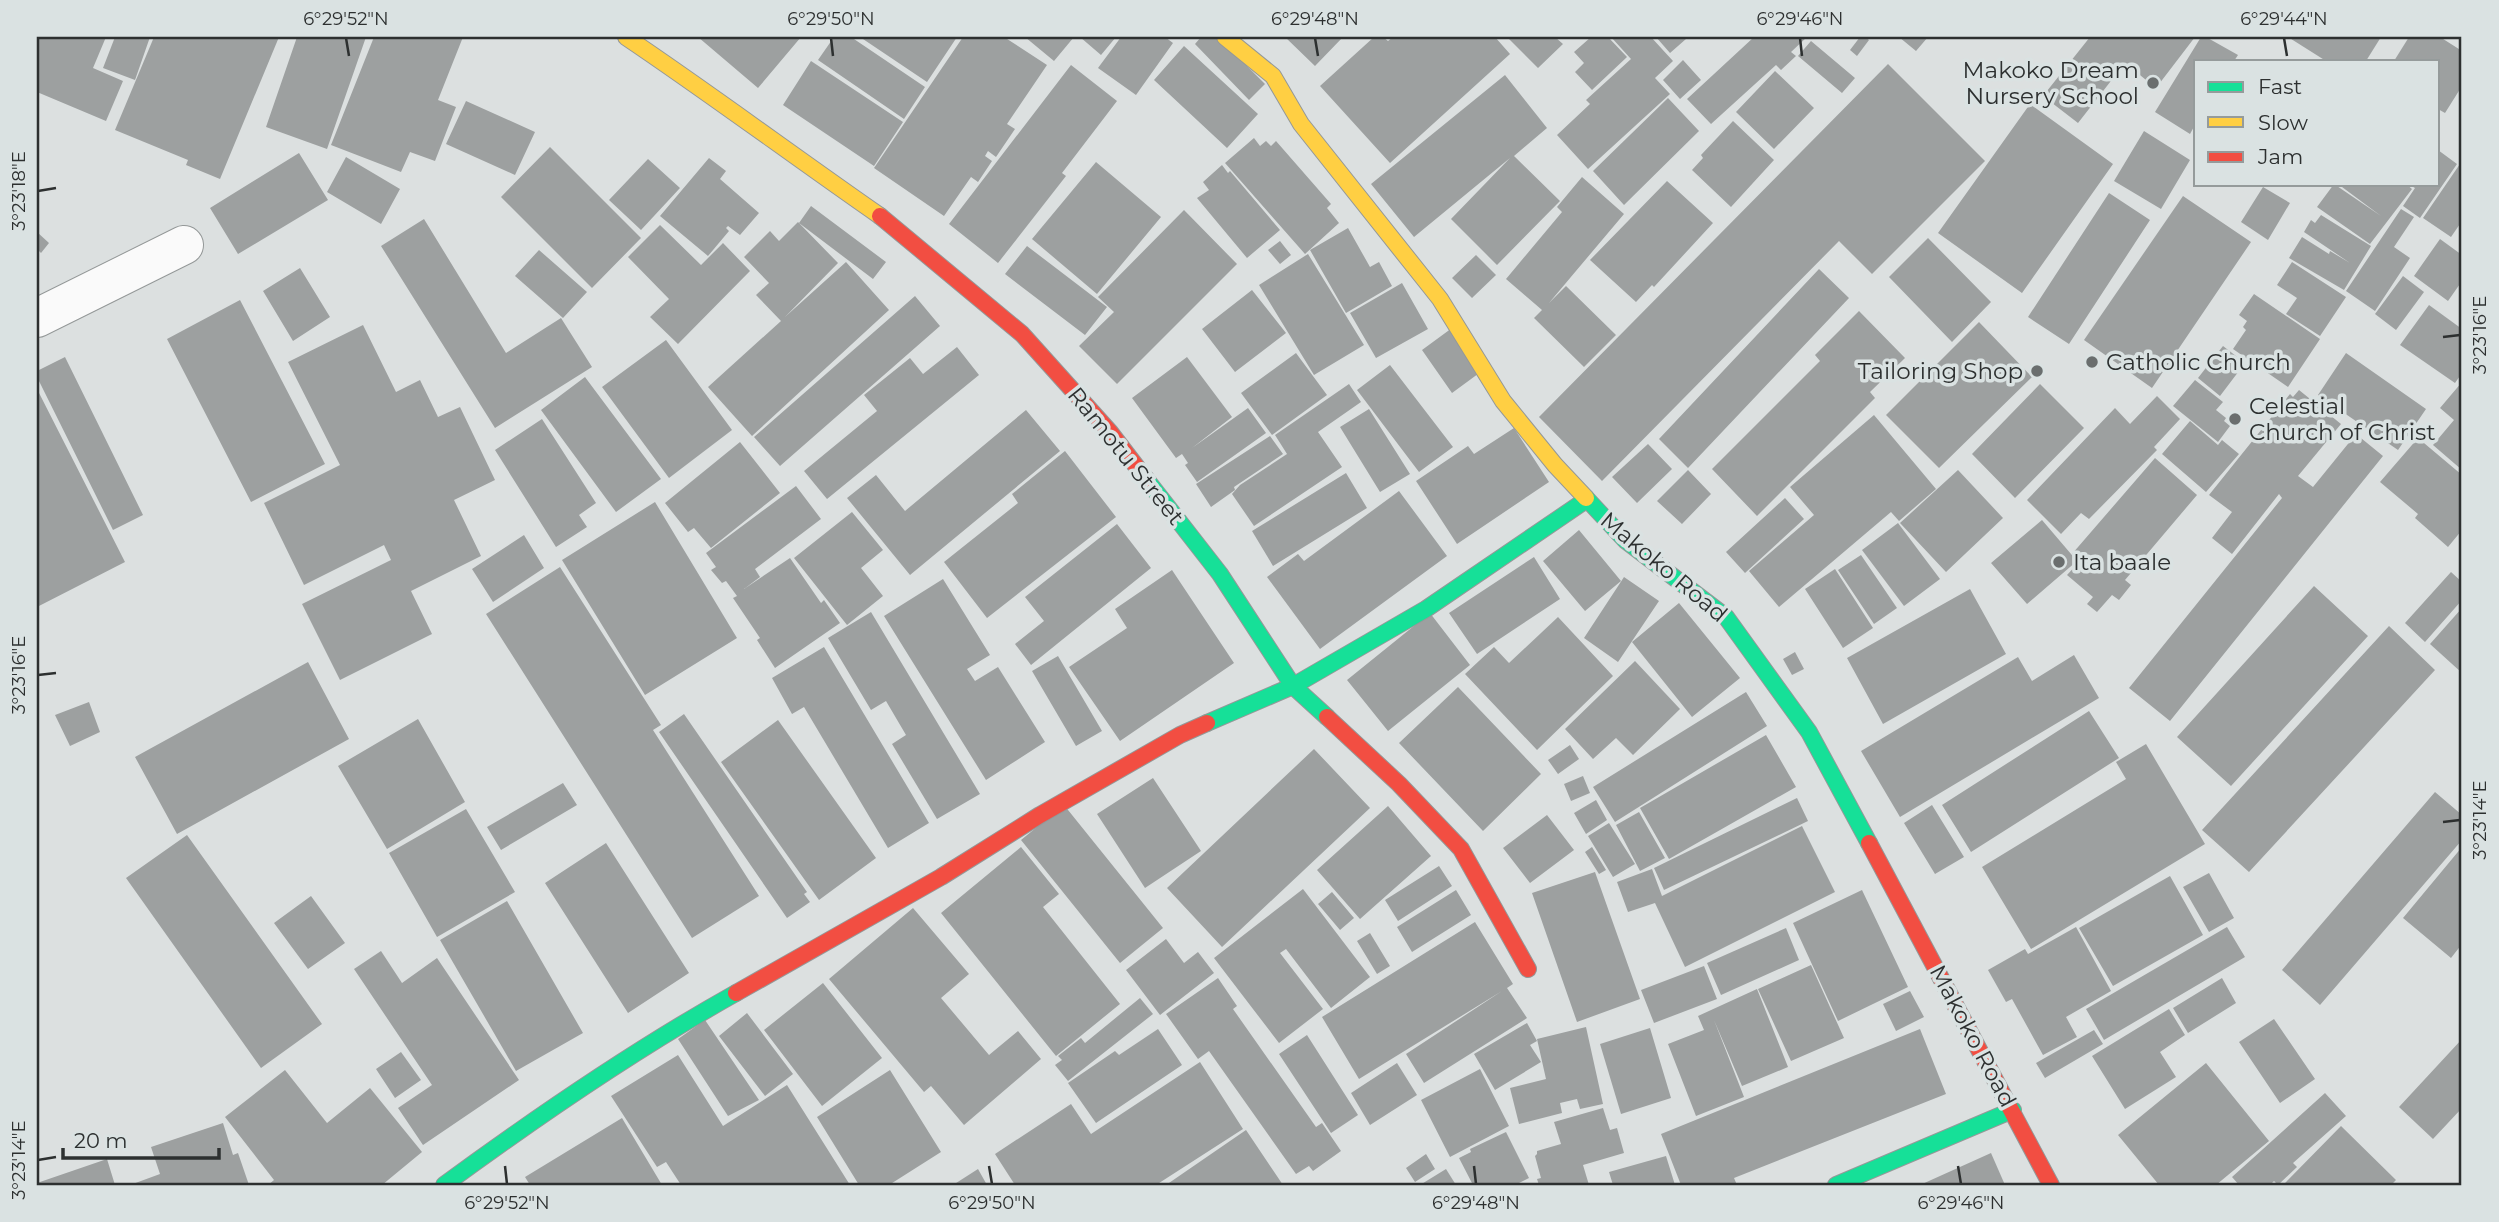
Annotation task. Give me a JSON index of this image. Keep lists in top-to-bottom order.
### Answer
{
  "streets": {
    "street": ["Ramotu Street", "Makoko Road"]
  },
  "places": [
    "Makoko Dream Nursery School",
    "Catholic Church",
    "Tailoring Shop",
    "Celestial Church of Christ",
    "Ita baale"
  ],
  "legend": ["Fast", "Slow", "Jam"],
  "scale_bar": "20 m",
  "coordinates": [
    "6°29'52\"N",
    "6°29'50\"N",
    "6°29'48\"N",
    "6°29'46\"N",
    "6°29'44\"N",
    "3°23'18\"E",
    "3°23'16\"E",
    "3°23'14\"E"
  ]
}
